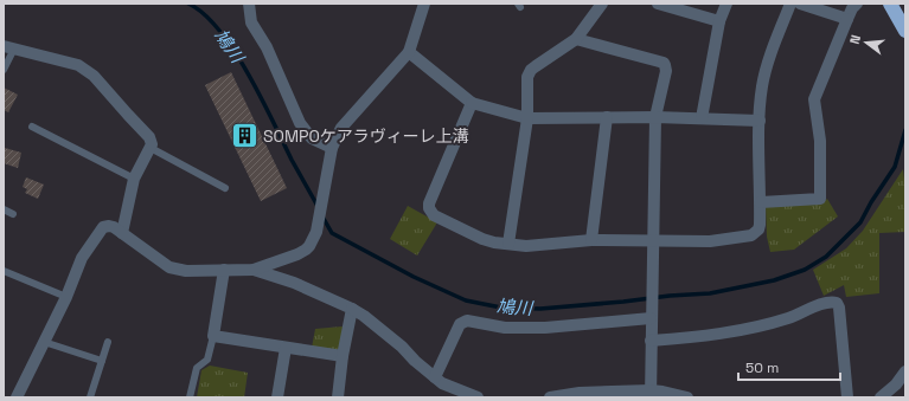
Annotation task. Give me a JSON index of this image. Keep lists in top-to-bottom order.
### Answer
{
  "water": ["鳩川"],
  "places": {
    "building": ["SOMPOケアラヴィーレ上溝"]
  },
  "scale_bar": "50 m",
  "north": "left"
}
